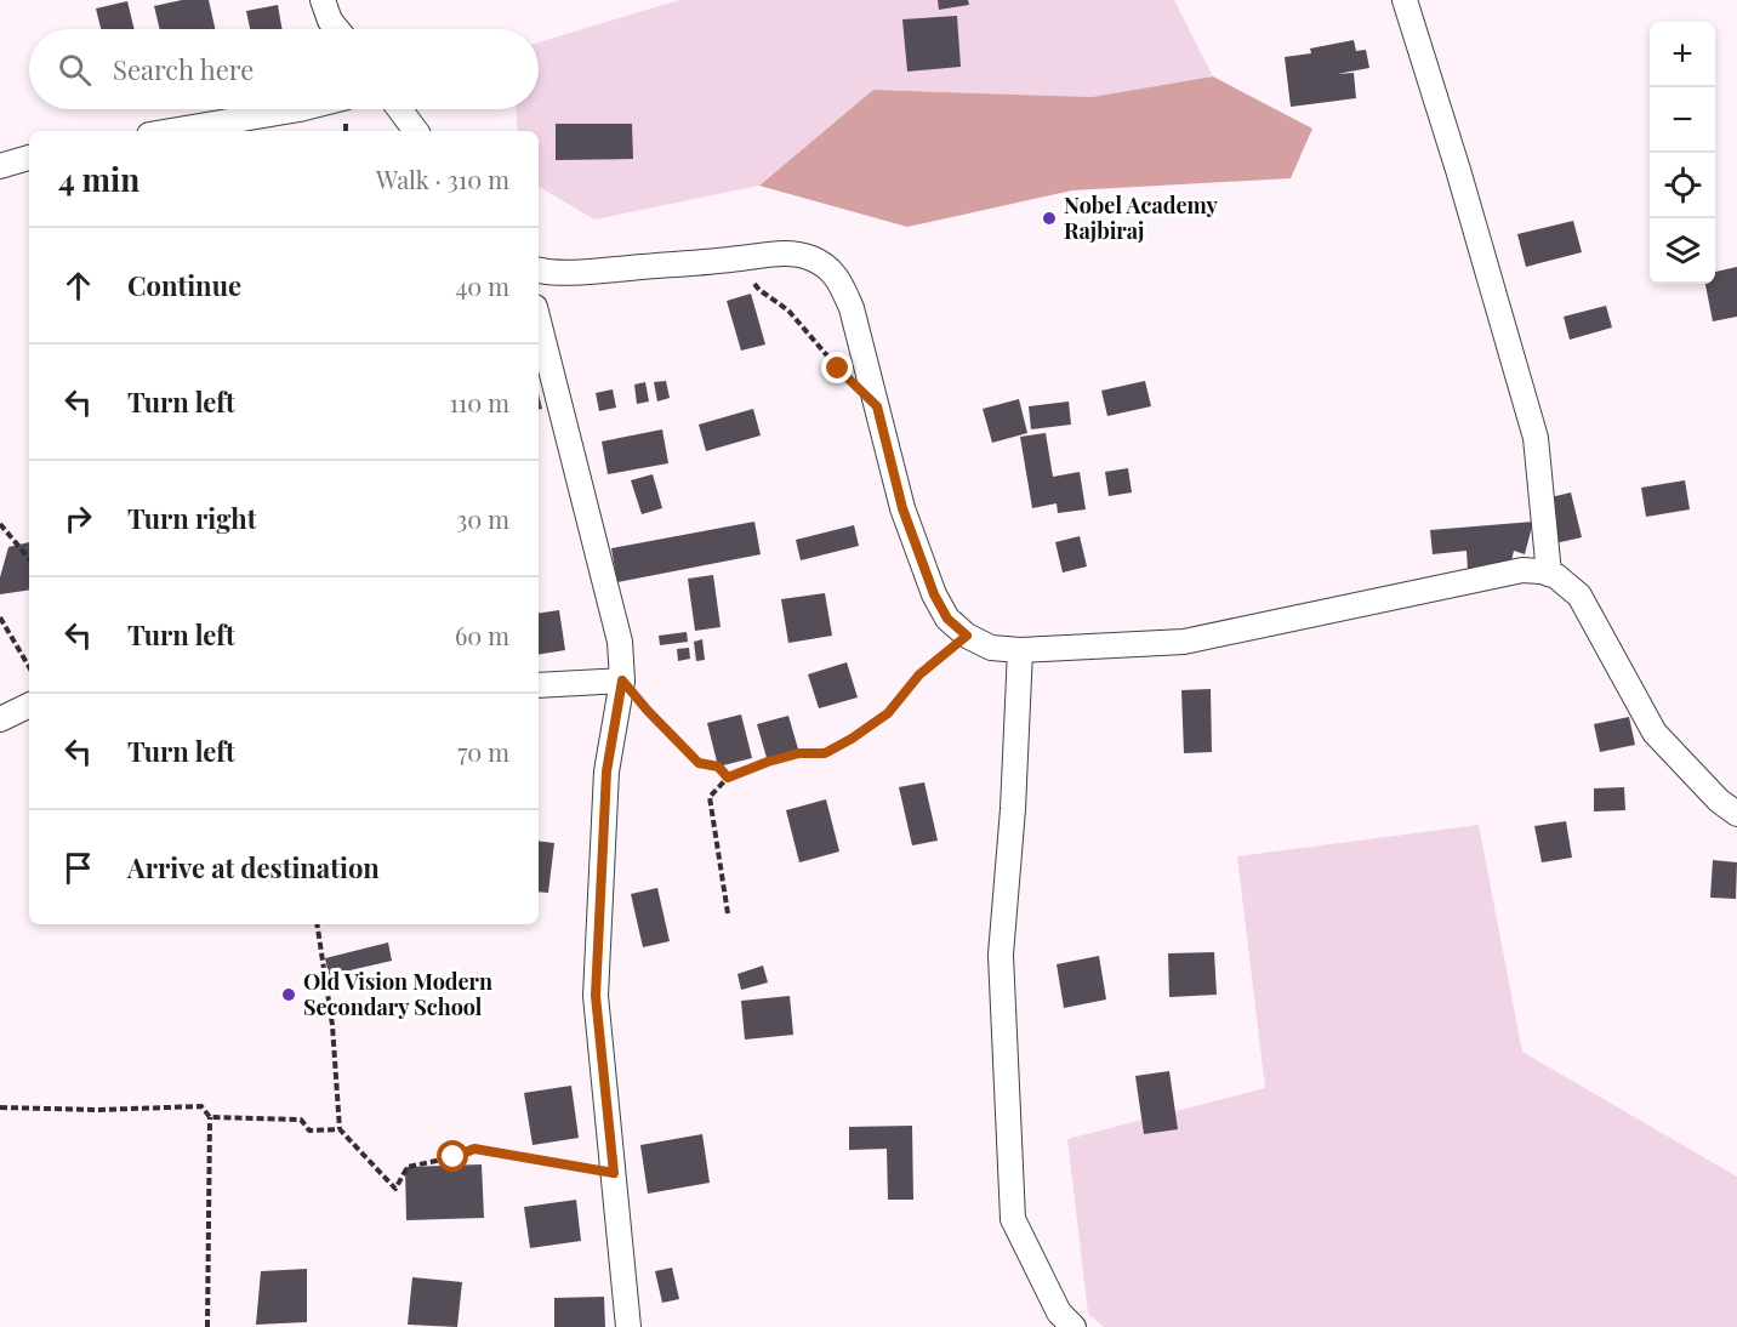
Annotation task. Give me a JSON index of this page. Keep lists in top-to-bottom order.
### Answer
{
  "places": ["Nobel Academy Rajbiraj", "Old Vision Modern Secondary School"],
  "page": {
    "map_buttons": ["+", "−"],
    "search": "Search here",
    "heading": ["4 min", "Walk · 310 m"],
    "list": [
      ["Continue", "40 m"],
      ["Turn left", "110 m"],
      ["Turn right", "30 m"],
      ["Turn left", "60 m"],
      ["Turn left", "70 m"],
      "Arrive at destination"
    ]
  }
}
